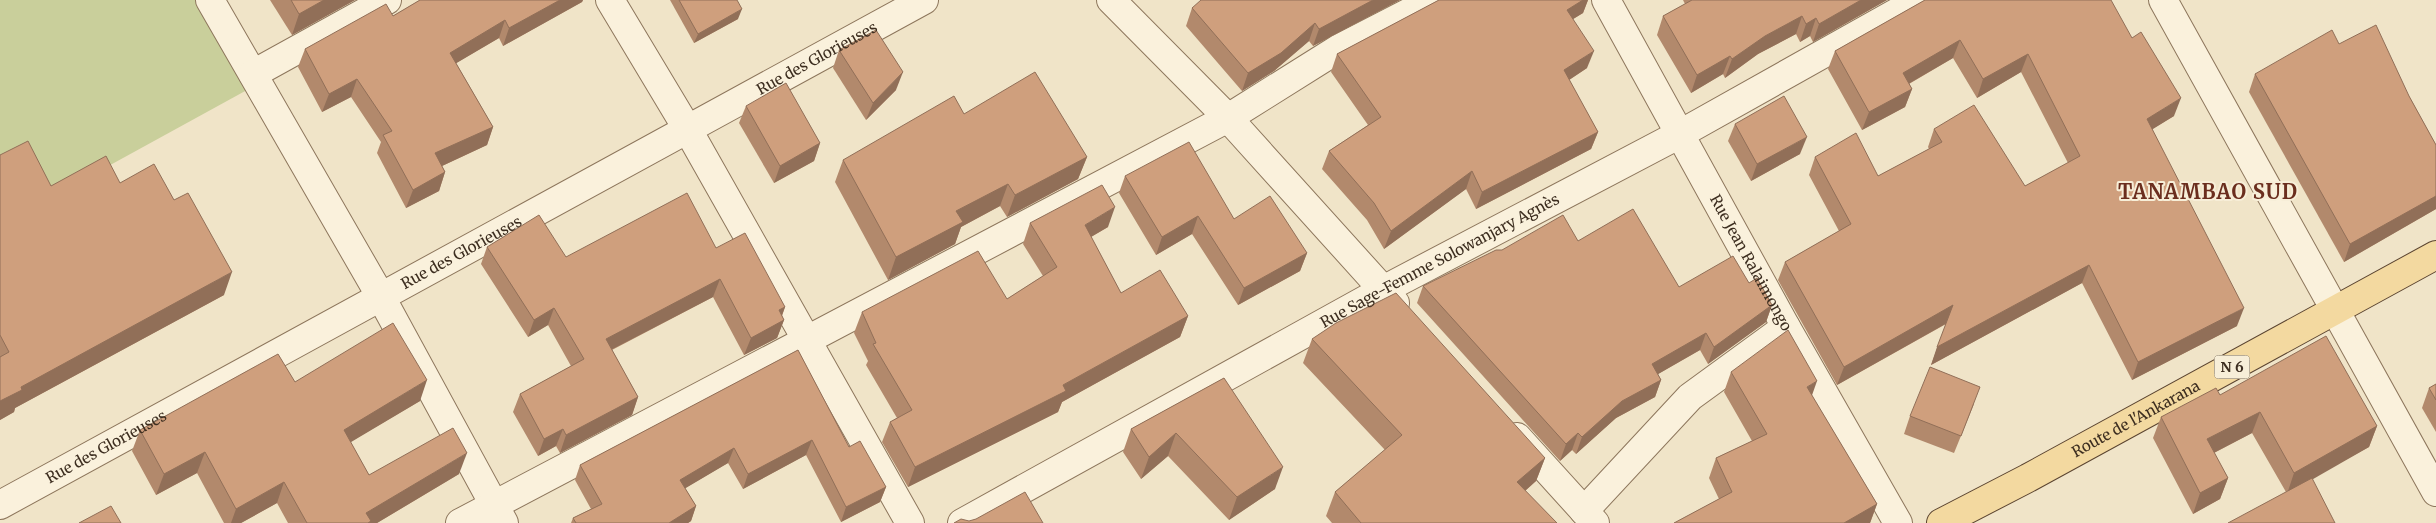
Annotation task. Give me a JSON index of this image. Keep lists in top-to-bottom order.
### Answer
{
  "streets": {
    "main road": ["N 6", "Route de l'Ankarana"],
    "street": ["Rue des Glorieuses", "Rue Sage-Femme Solowanjary Agnès", "Rue Jean Ralaimongo"]
  },
  "crossings": [
    ["Rue Sage-Femme Solowanjary Agnès", "Rue Jean Ralaimongo"]
  ],
  "districts": ["TANAMBAO SUD"]
}
